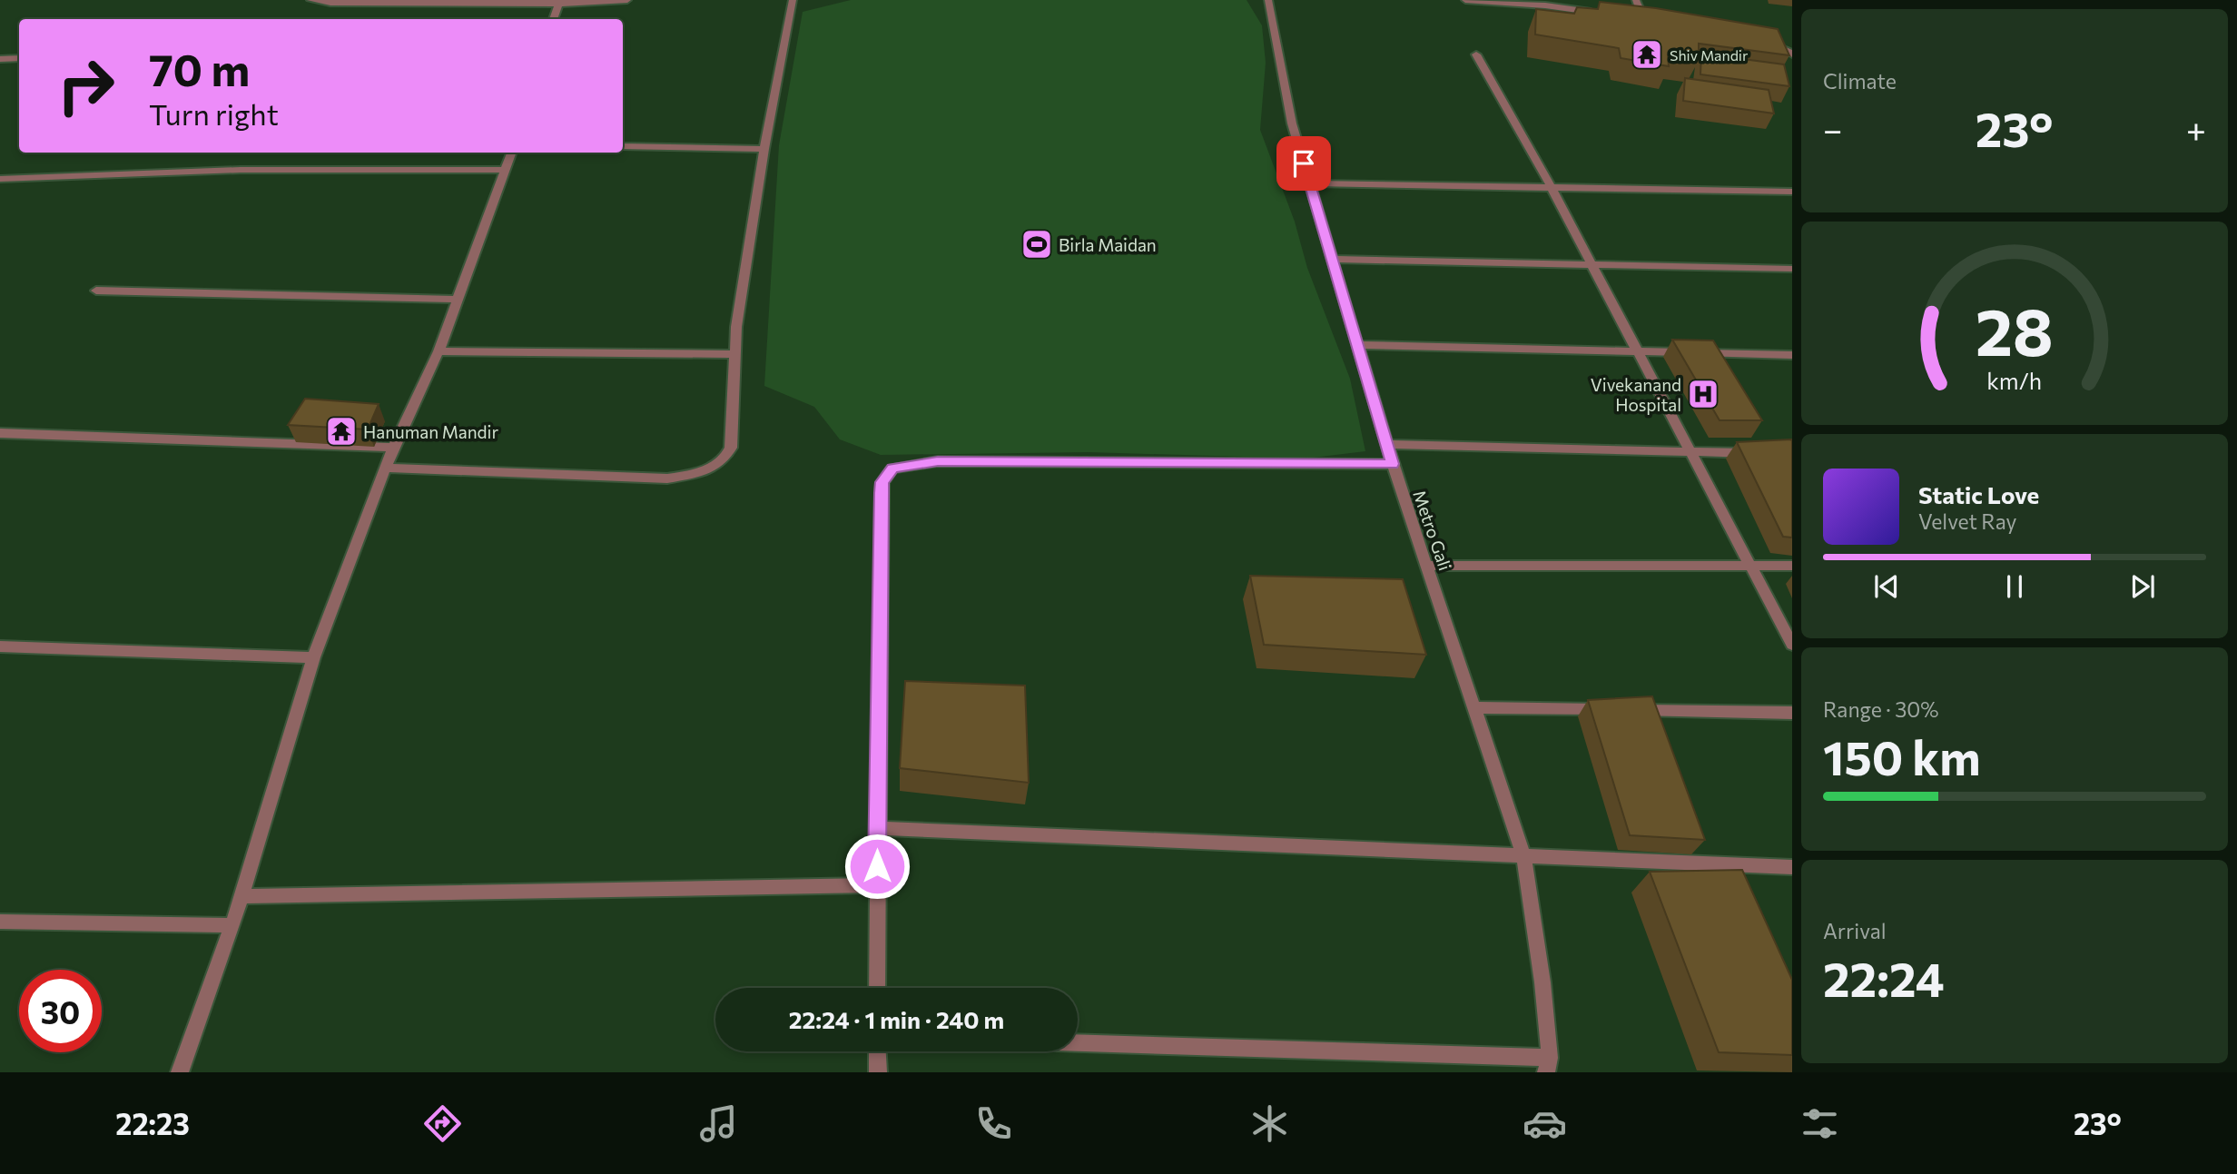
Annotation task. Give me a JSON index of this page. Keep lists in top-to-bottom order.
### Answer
{
  "streets": {
    "street": ["Metro Gali"]
  },
  "places": {
    "temple": ["Shiv Mandir", "Hanuman Mandir"],
    "sports": ["Birla Maidan"],
    "hospital": ["Vivekanand Hospital"]
  },
  "page": {
    "tile": [
      "Climate",
      ["Range · 30%", "150 km"],
      ["Arrival", "22:24"]
    ],
    "turn": ["70 m", "Turn right"],
    "heat": ["−", "23°", "+"],
    "song": ["Static Love", "Velvet Ray"],
    "limit": "30",
    "trip": "22:24 · 1 min · 240 m",
    "tabs": ["22:23", "23°"],
    "gauge": ["28", "km/h"]
  }
}
